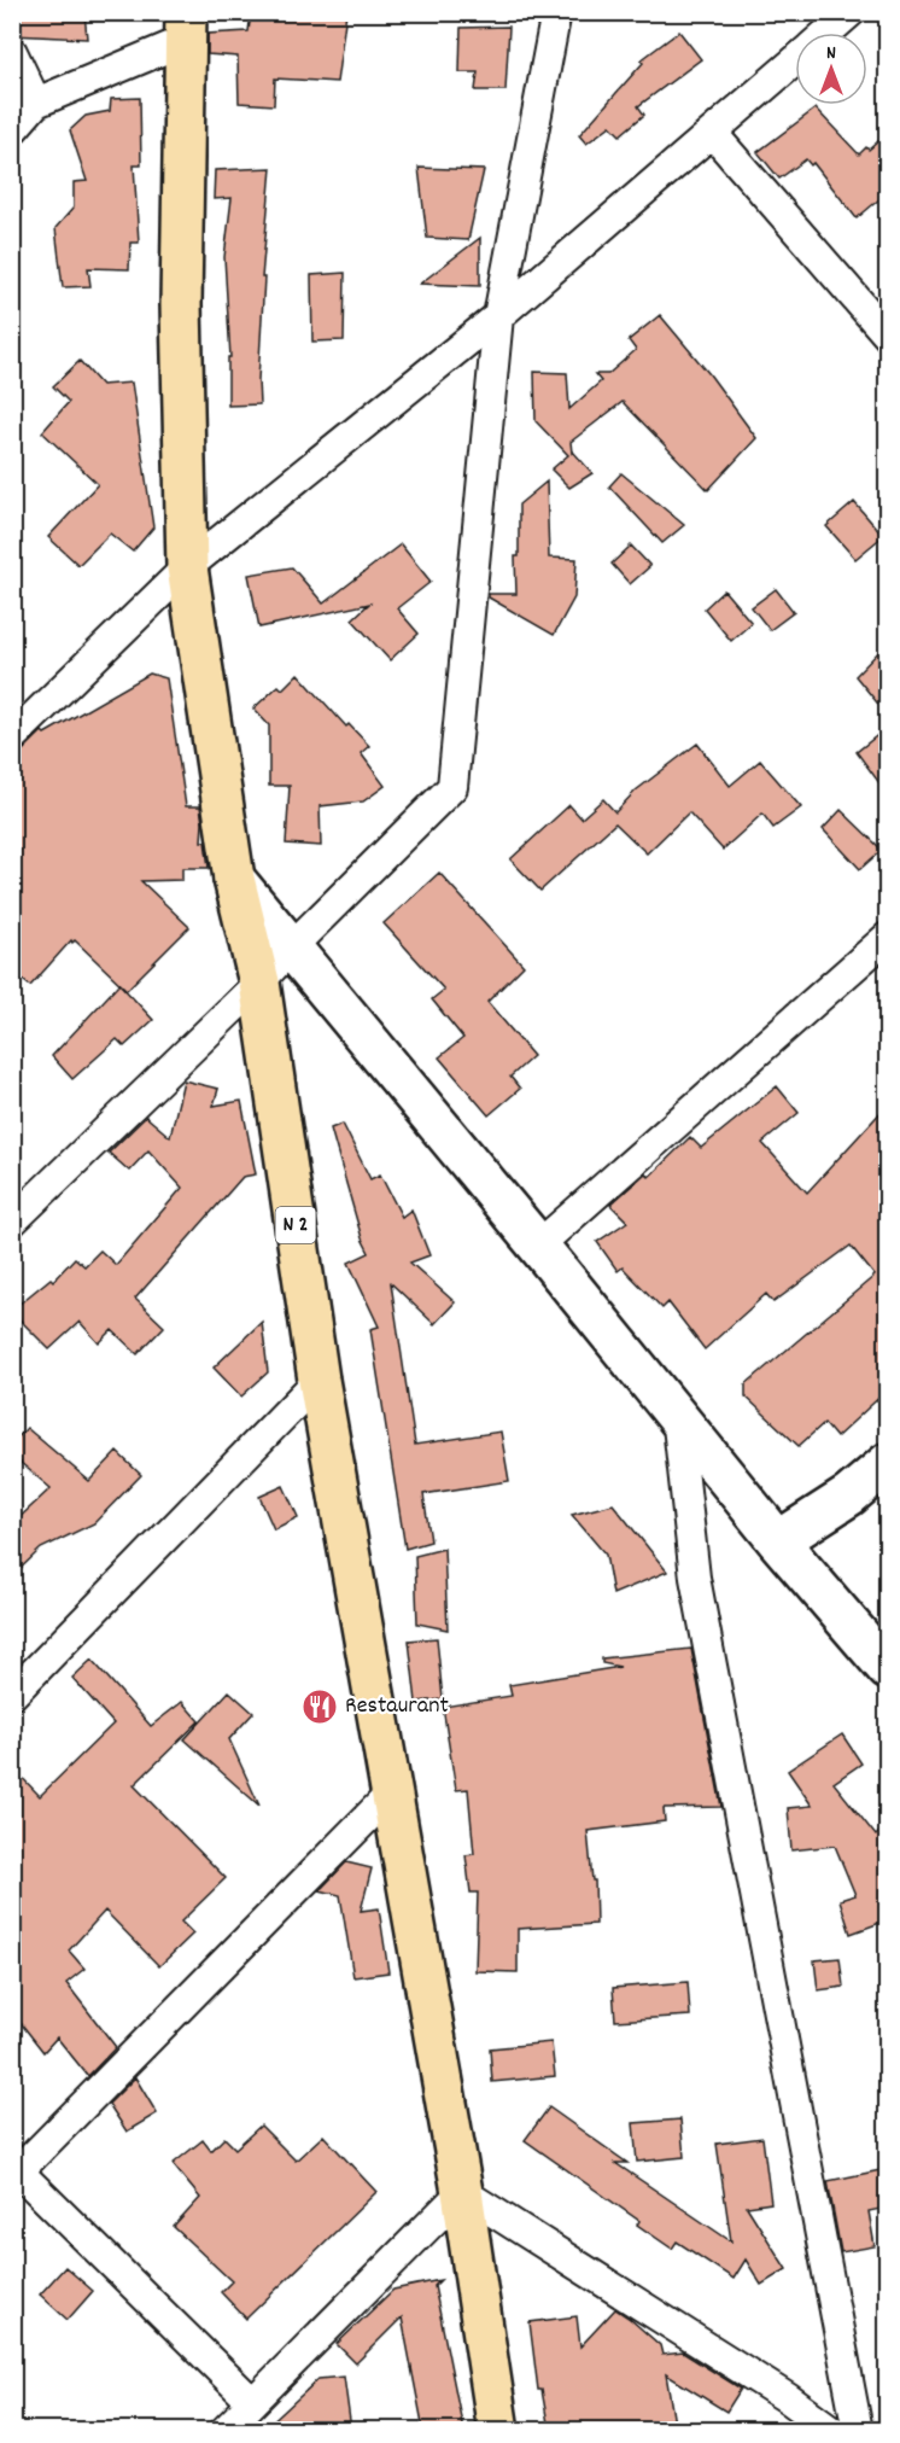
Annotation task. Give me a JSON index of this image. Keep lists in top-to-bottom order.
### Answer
{
  "streets": {
    "main road": ["N 2"]
  },
  "places": {
    "restaurant": ["Restaurant"]
  },
  "north": "top"
}
